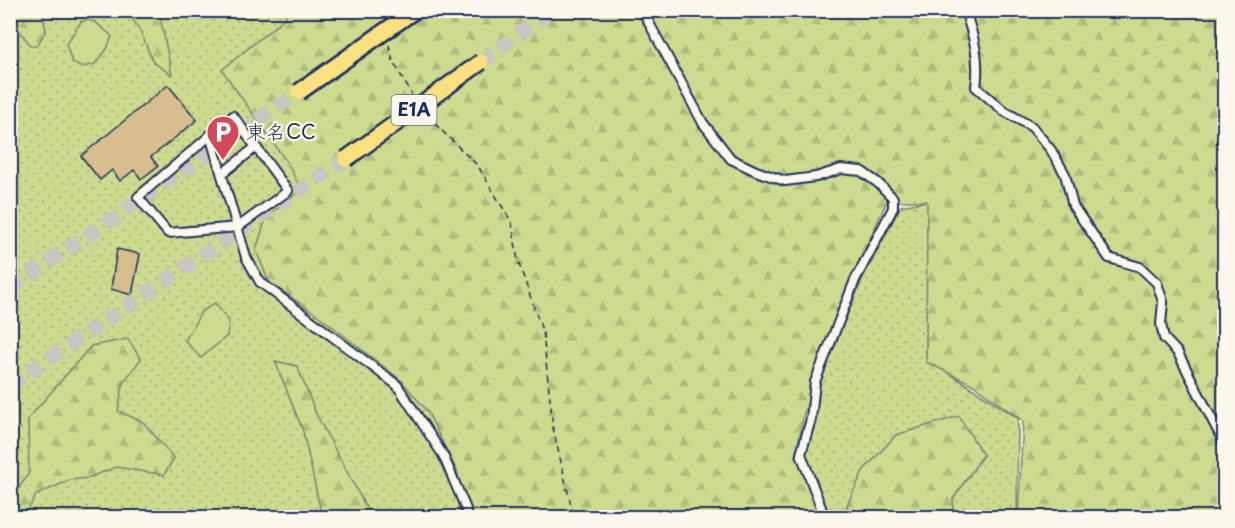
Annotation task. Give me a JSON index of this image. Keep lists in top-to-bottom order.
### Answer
{
  "streets": {
    "highway": ["E1A"]
  },
  "places": {
    "parking": ["東名CC"]
  }
}
